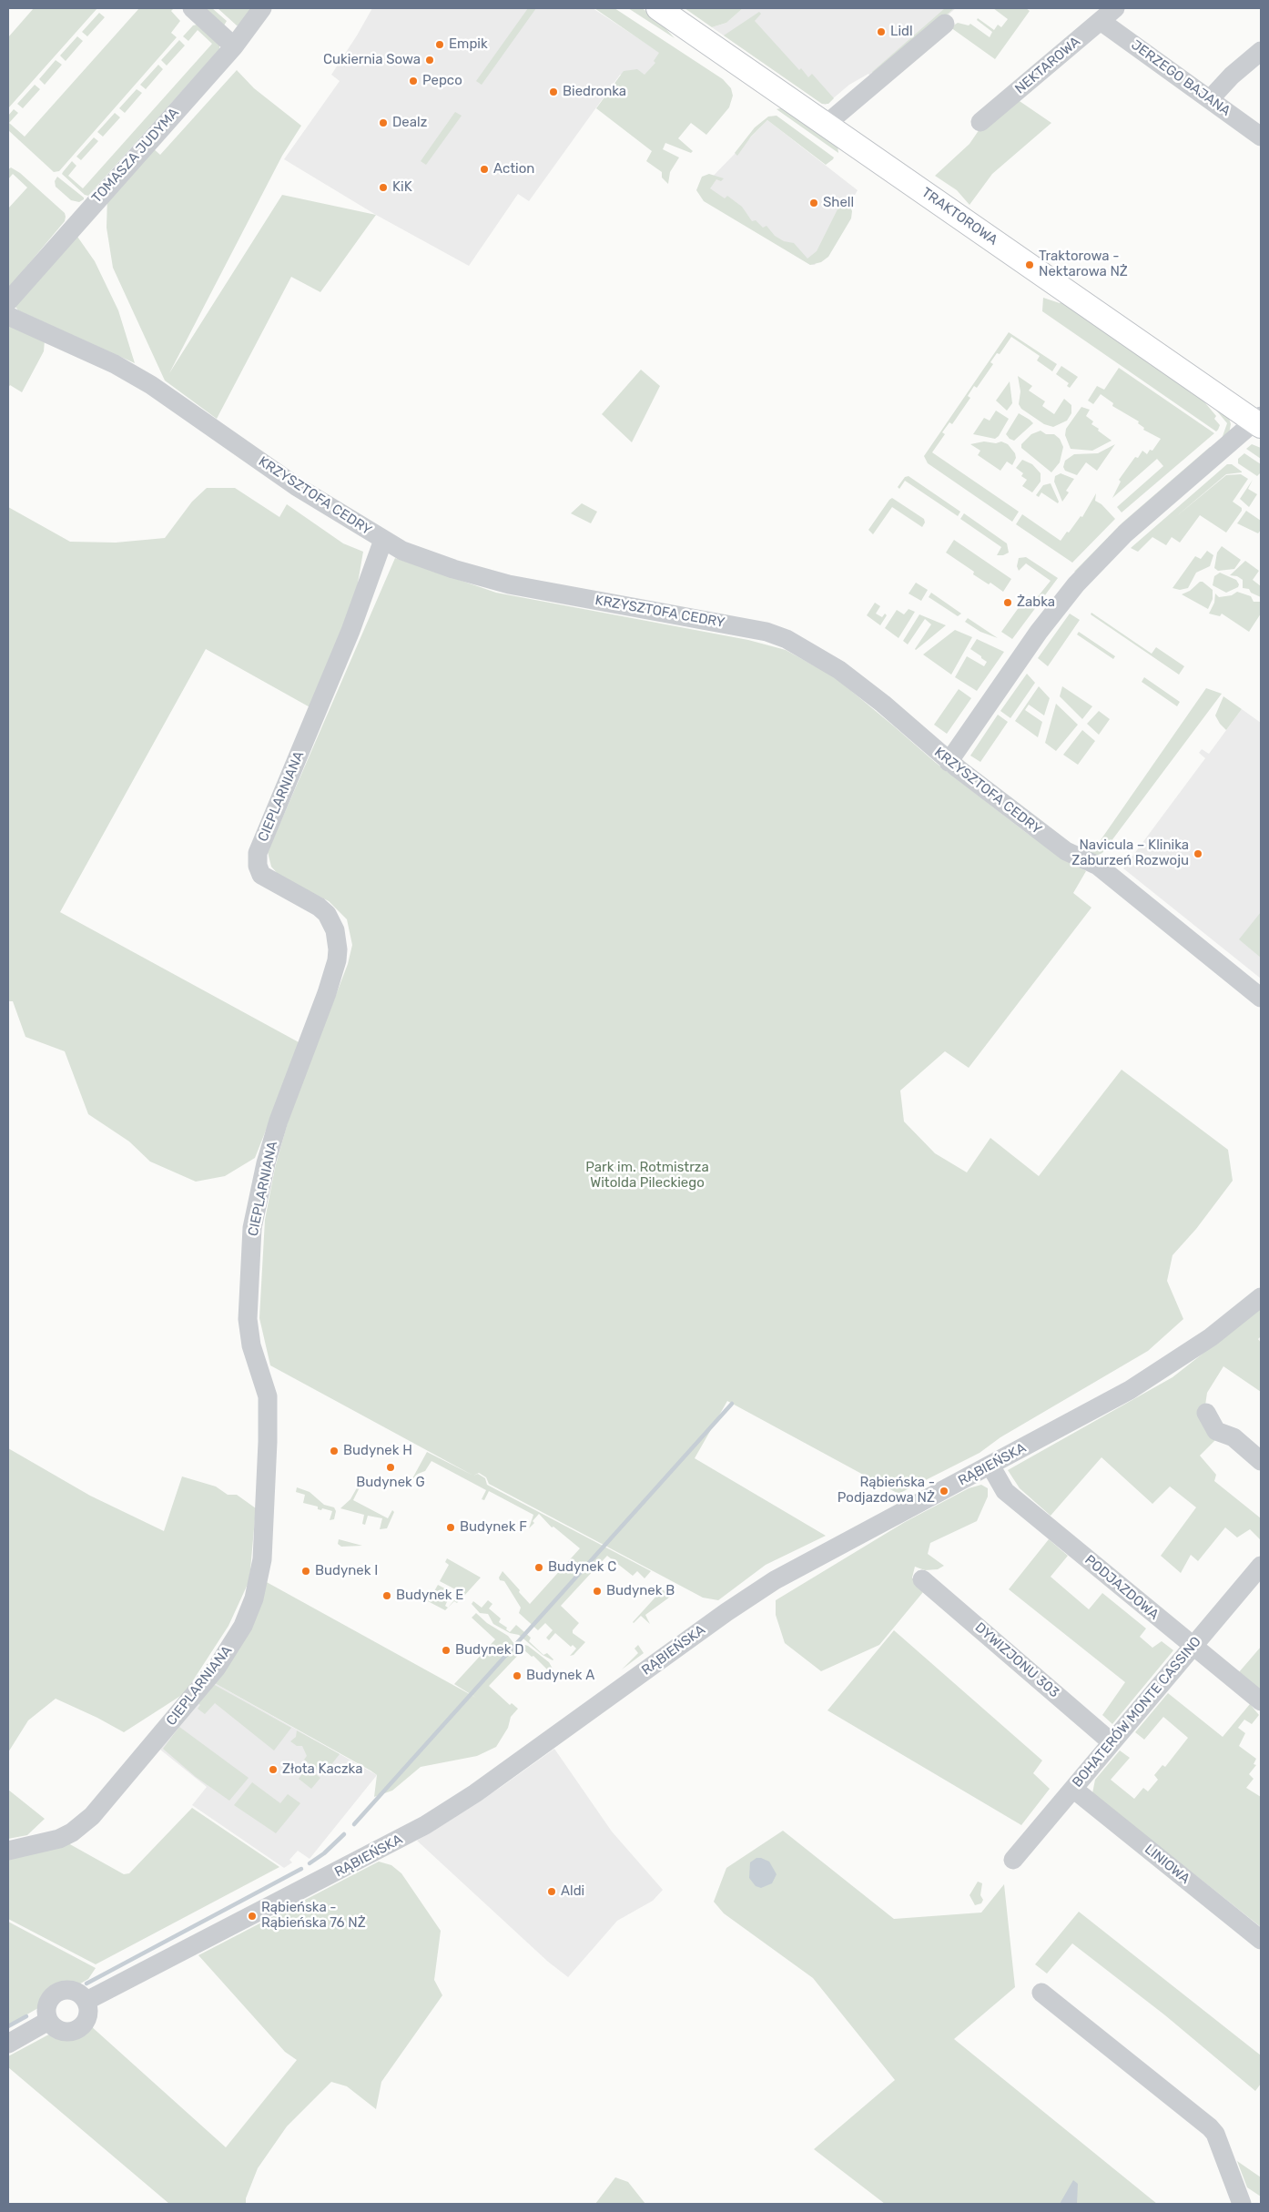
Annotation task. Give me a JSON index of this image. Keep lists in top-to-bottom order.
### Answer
{
  "streets": {
    "main road": ["TRAKTOROWA"],
    "street": [
      "NEKTAROWA",
      "JERZEGO BAJANA",
      "TOMASZA JUDYMA",
      "KRZYSZTOFA CEDRY",
      "CIEPLARNIANA",
      "RĄBIEŃSKA",
      "PODJAZDOWA",
      "DYWIZJONU 303",
      "BOHATERÓW MONTE CASSINO",
      "LINIOWA"
    ]
  },
  "crossings": [
    ["NEKTAROWA", "JERZEGO BAJANA"],
    ["KRZYSZTOFA CEDRY", "CIEPLARNIANA"],
    ["RĄBIEŃSKA", "PODJAZDOWA"],
    ["PODJAZDOWA", "BOHATERÓW MONTE CASSINO"],
    ["DYWIZJONU 303", "BOHATERÓW MONTE CASSINO"],
    ["BOHATERÓW MONTE CASSINO", "LINIOWA"]
  ],
  "parks": ["Park im. Rotmistrza Witolda Pileckiego"],
  "places": [
    "Lidl",
    "Empik",
    "Cukiernia Sowa",
    "Pepco",
    "Biedronka",
    "Dealz",
    "Action",
    "KiK",
    "Shell",
    "Traktorowa - Nektarowa NŻ",
    "Żabka",
    "Navicula – Klinika Zaburzeń Rozwoju",
    "Budynek H",
    "Budynek G",
    "Rąbieńska - Podjazdowa NŻ",
    "Budynek F",
    "Budynek C",
    "Budynek I",
    "Budynek B",
    "Budynek E",
    "Budynek D",
    "Budynek A",
    "Złota Kaczka",
    "Aldi",
    "Rąbieńska - Rąbieńska 76 NŻ"
  ]
}
